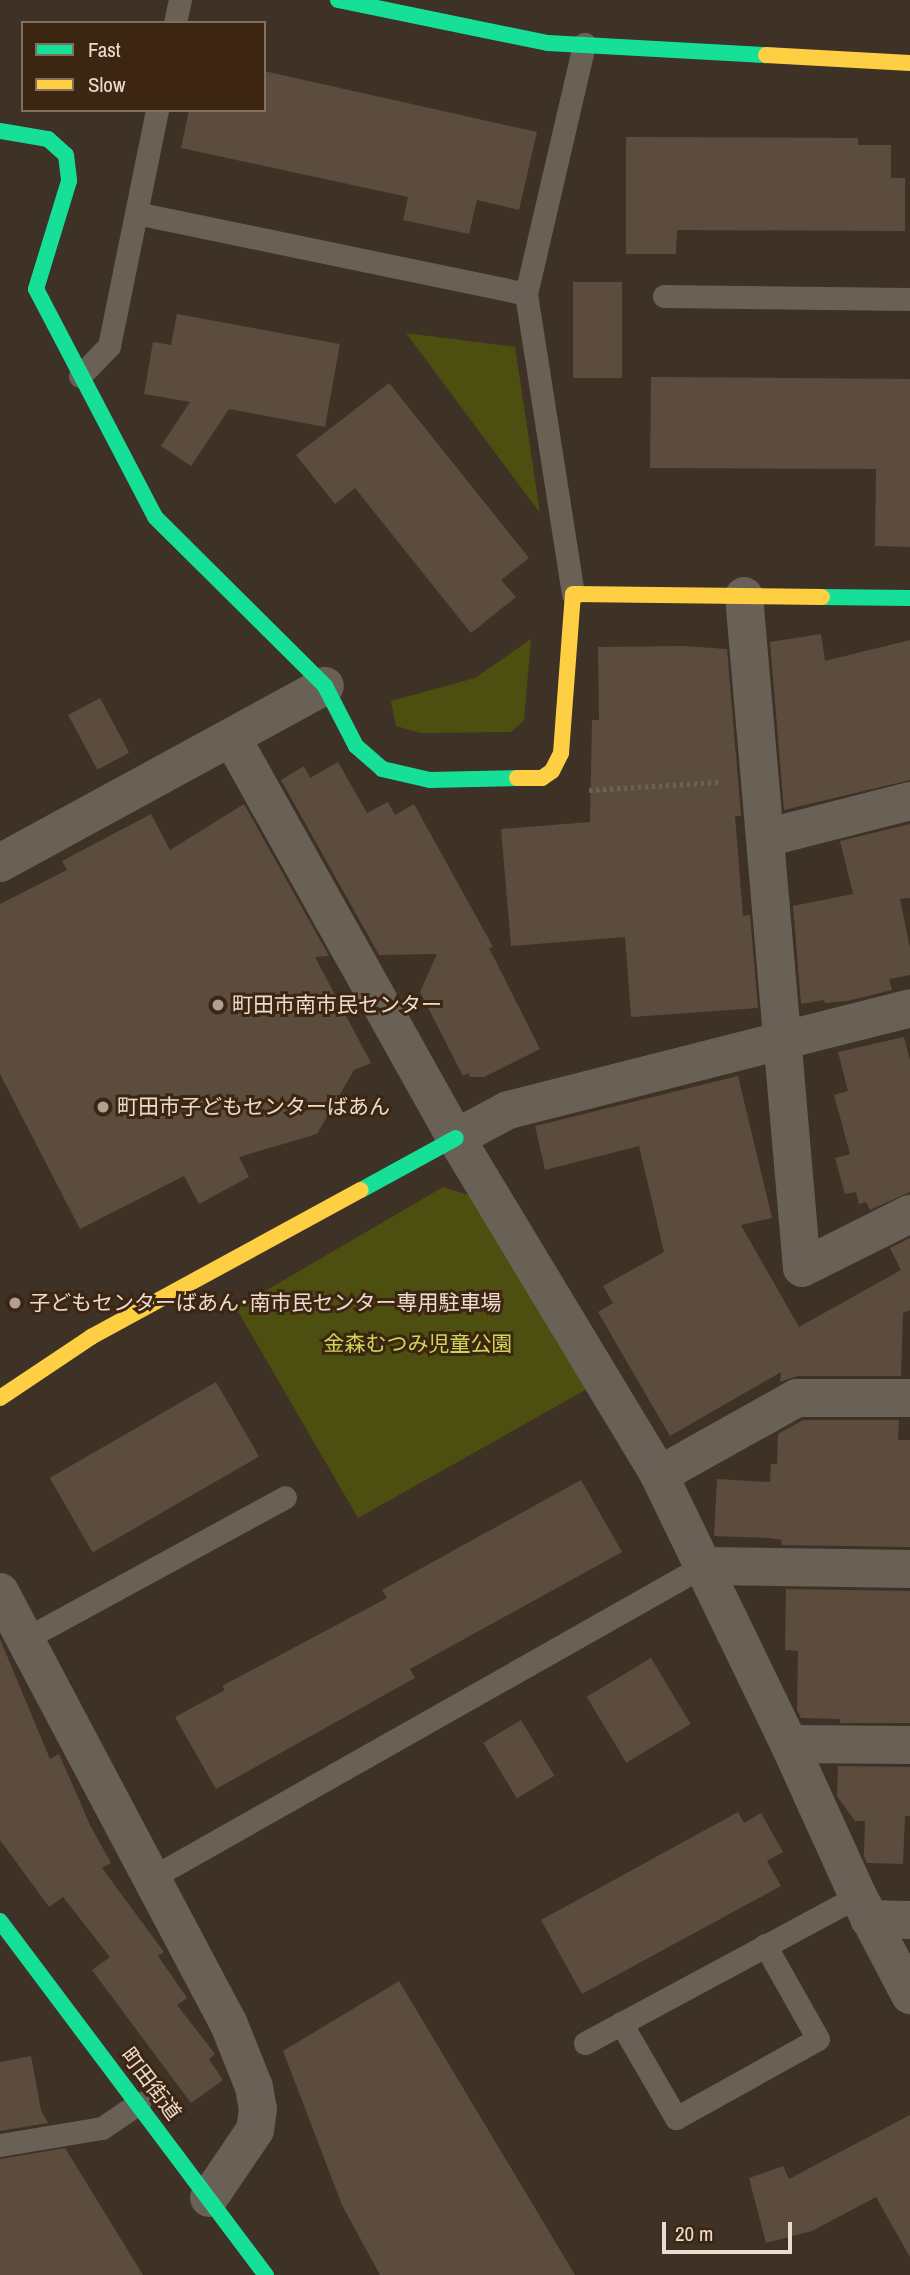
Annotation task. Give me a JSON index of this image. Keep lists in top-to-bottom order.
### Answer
{
  "streets": {
    "street": ["町田街道"]
  },
  "parks": ["金森むつみ児童公園"],
  "places": ["町田市南市民センター", "町田市子どもセンターばあん", "子どもセンターばあん･南市民センター専用駐車場"],
  "legend": ["Fast", "Slow"],
  "scale_bar": "20 m"
}
